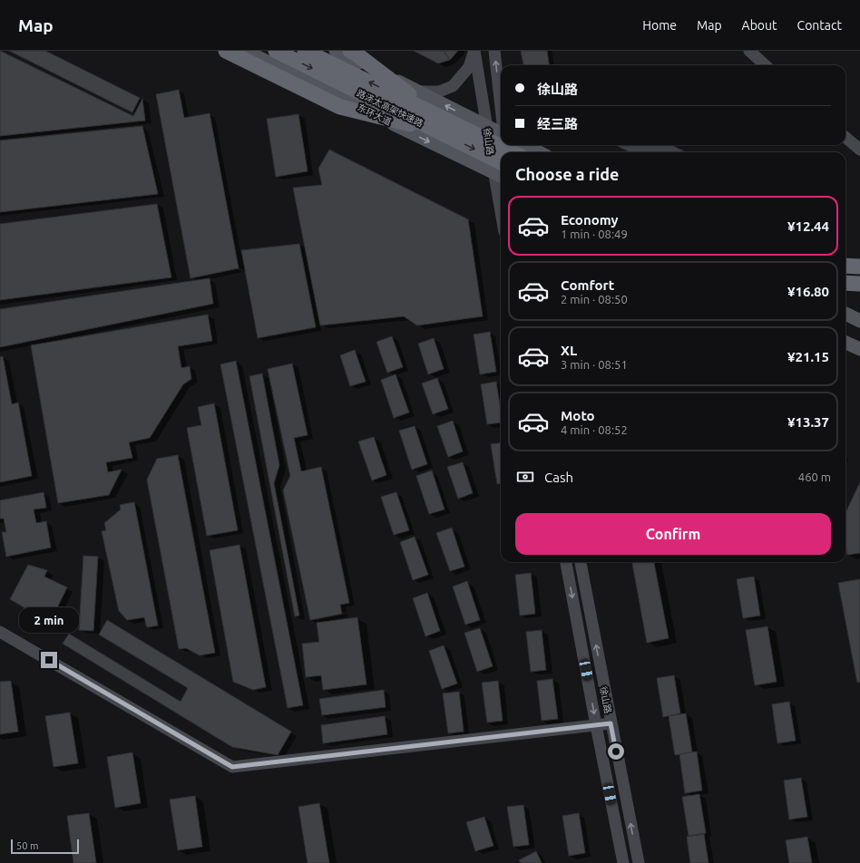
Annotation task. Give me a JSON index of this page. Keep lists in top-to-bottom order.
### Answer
{
  "streets": {
    "highway": ["路泽太高架快速路"],
    "main road": ["东环大道", "徐山路"]
  },
  "crossings": [
    ["路泽太高架快速路", "东环大道"],
    ["路泽太高架快速路", "徐山路"],
    ["东环大道", "徐山路"]
  ],
  "scale_bar": "50 m",
  "page": {
    "header": "Map",
    "nav": [
      "Home",
      "Map",
      "About",
      "Contact"
    ],
    "banner": ["徐山路", "经三路"],
    "heading": "Choose a ride",
    "list": [
      {
        "name": "Economy",
        "note": "1 min · 08:49",
        "value": "¥12.44"
      },
      {
        "name": "Comfort",
        "note": "2 min · 08:50",
        "value": "¥16.80"
      },
      {
        "name": "XL",
        "note": "3 min · 08:51",
        "value": "¥21.15"
      },
      {
        "name": "Moto",
        "note": "4 min · 08:52",
        "value": "¥13.37"
      }
    ],
    "pay": ["Cash", "460 m"],
    "buttons": "Confirm",
    "bubble": "2 min",
    "scale": "50 m"
  }
}
